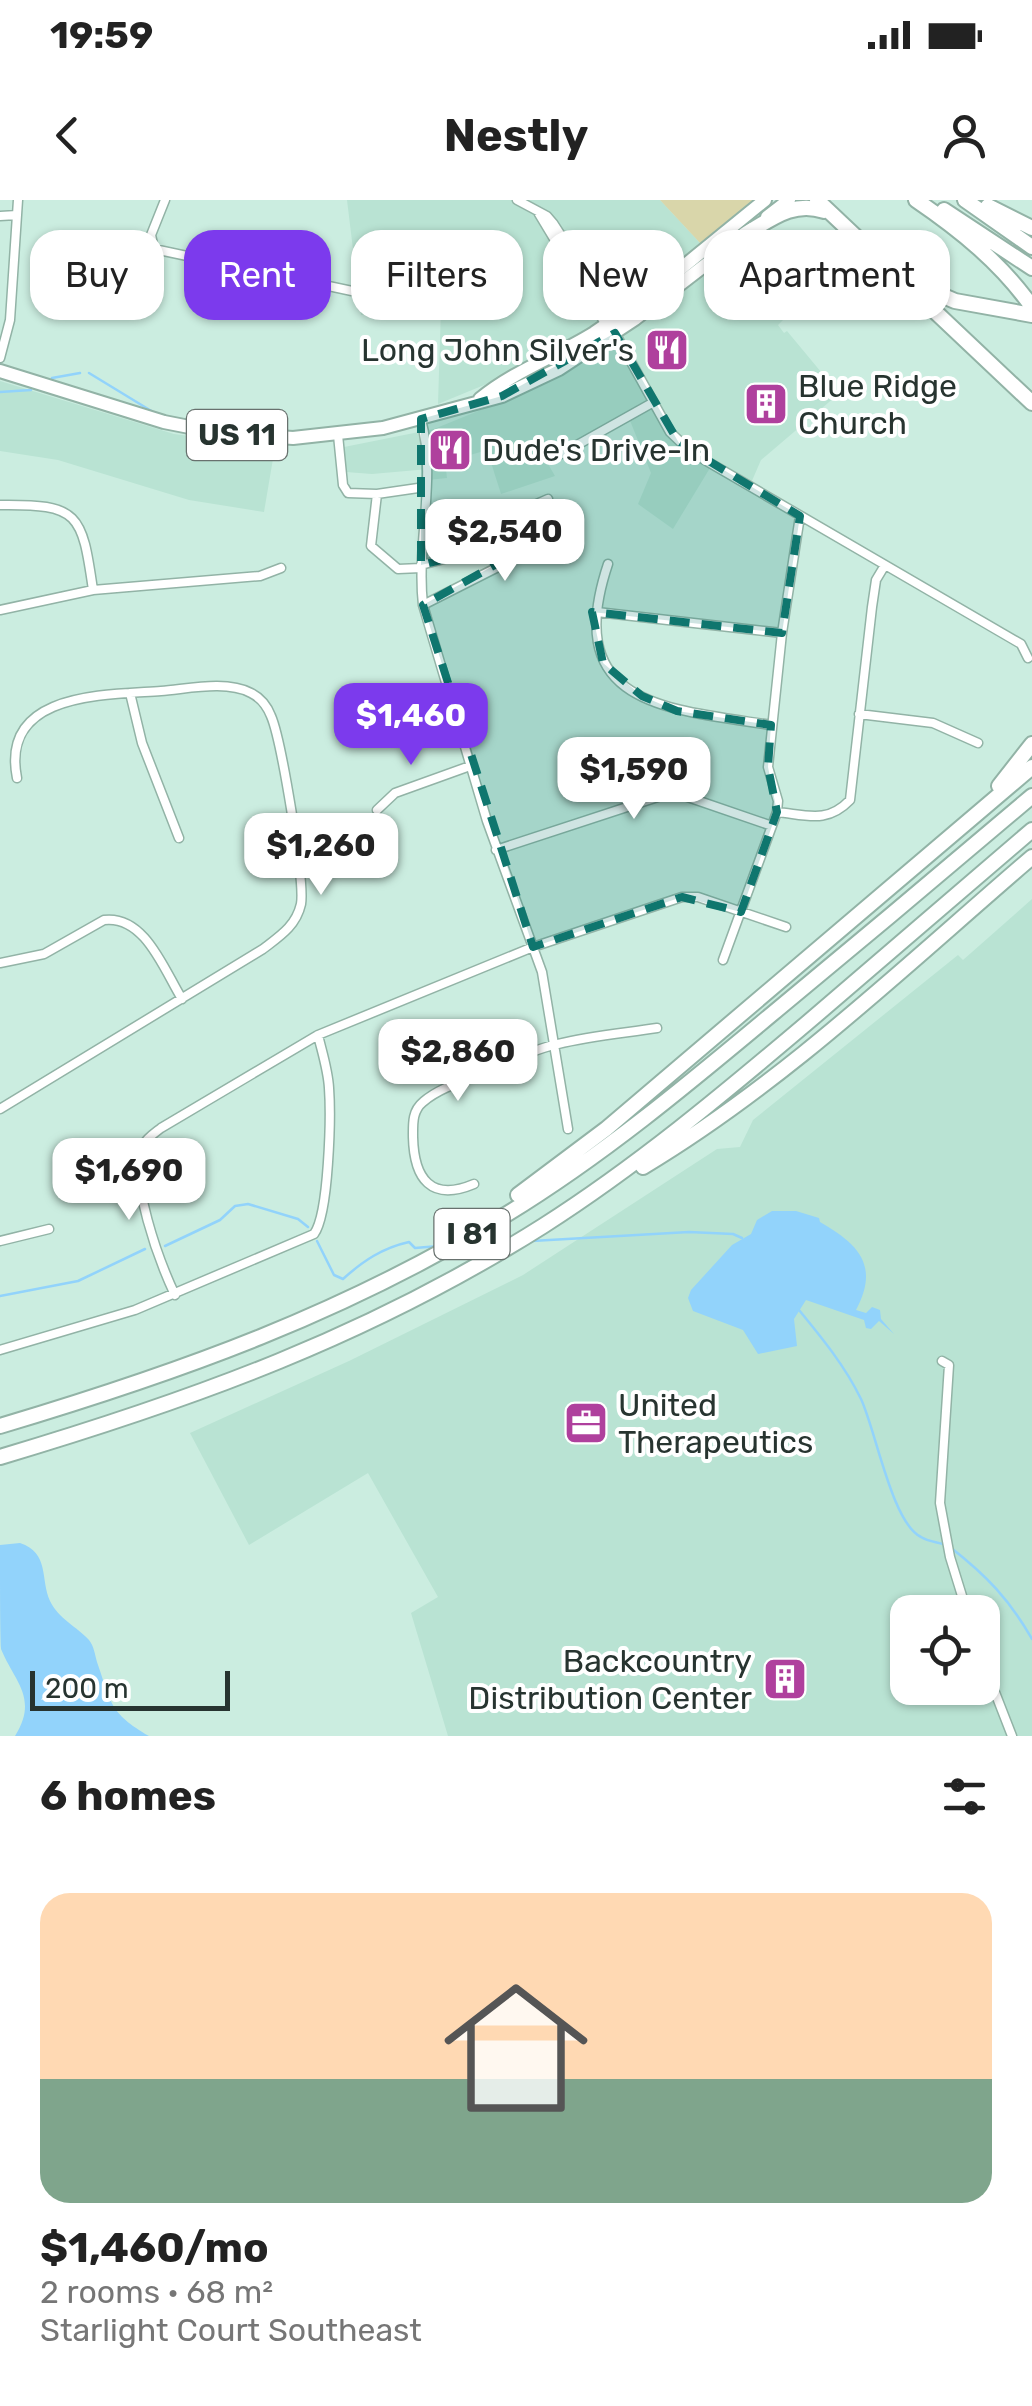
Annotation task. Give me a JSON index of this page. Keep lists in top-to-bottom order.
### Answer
{
  "streets": {
    "highway": ["I 81"],
    "main road": ["US 11"]
  },
  "places": {
    "restaurant": ["Long John Silver's", "Dude's Drive-In"],
    "building": ["Blue Ridge Church", "Backcountry Distribution Center"],
    "office": ["United Therapeutics"]
  },
  "scale_bar": "200 m",
  "page": {
    "status": "19:59",
    "header": "Nestly",
    "chip": [
      "Buy",
      "Rent",
      "Filters",
      "New",
      "Apartment"
    ],
    "price": [
      "$2,540",
      "$1,460",
      "$1,590",
      "$1,260",
      "$2,860",
      "$1,690"
    ],
    "scale": "200 m",
    "heading": "6 homes",
    "list": [
      {
        "name": "$1,460/mo",
        "note": "2 rooms · 68 m² · Starlight Court Southeast"
      }
    ]
  }
}
